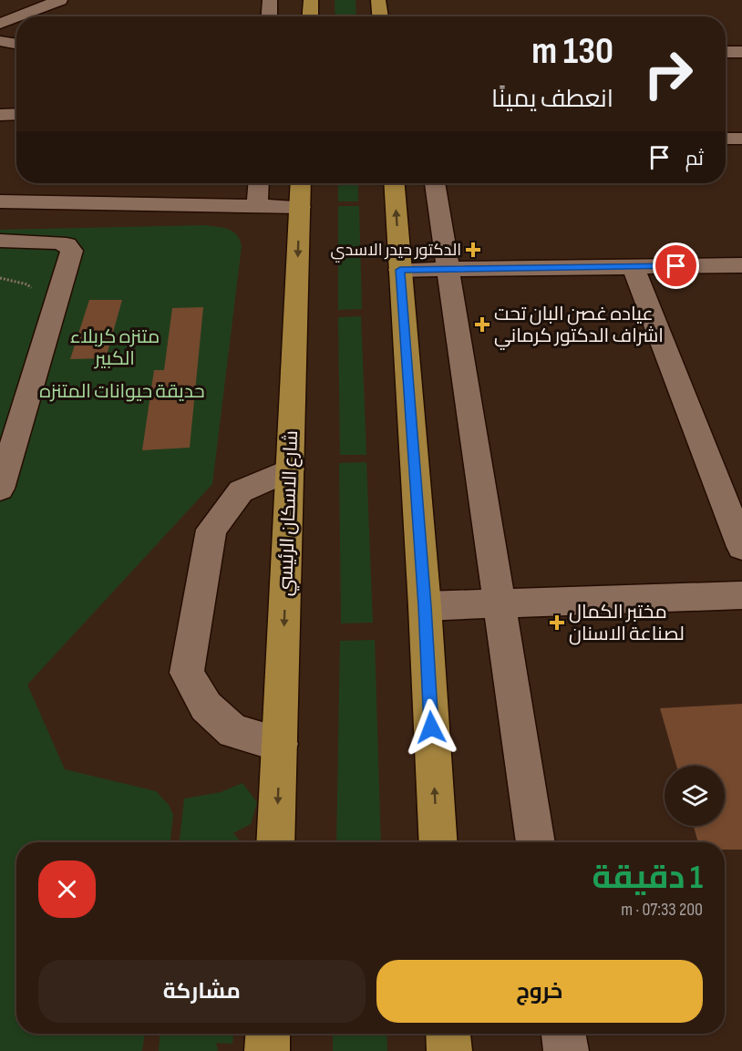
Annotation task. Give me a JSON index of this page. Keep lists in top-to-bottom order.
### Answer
{
  "streets": {
    "main road": ["شارع الاسكان الرئيسي"]
  },
  "parks": ["متنزه كربلاء الكبير", "حديقة حيوانات المتنزه"],
  "places": {
    "health": ["الدكتور حيدر الاسدي", "عياده غصن البان تحت اشراف الدكتور كرماني", "مختبر الكمال لصناعة الاسنان"]
  },
  "page": {
    "turn": ["130 m", "انعطف يمينًا"],
    "then": "ثم",
    "heading": ["1 دقيقة", "200 m · 07:33"],
    "buttons": ["خروج", "مشاركة"]
  }
}
